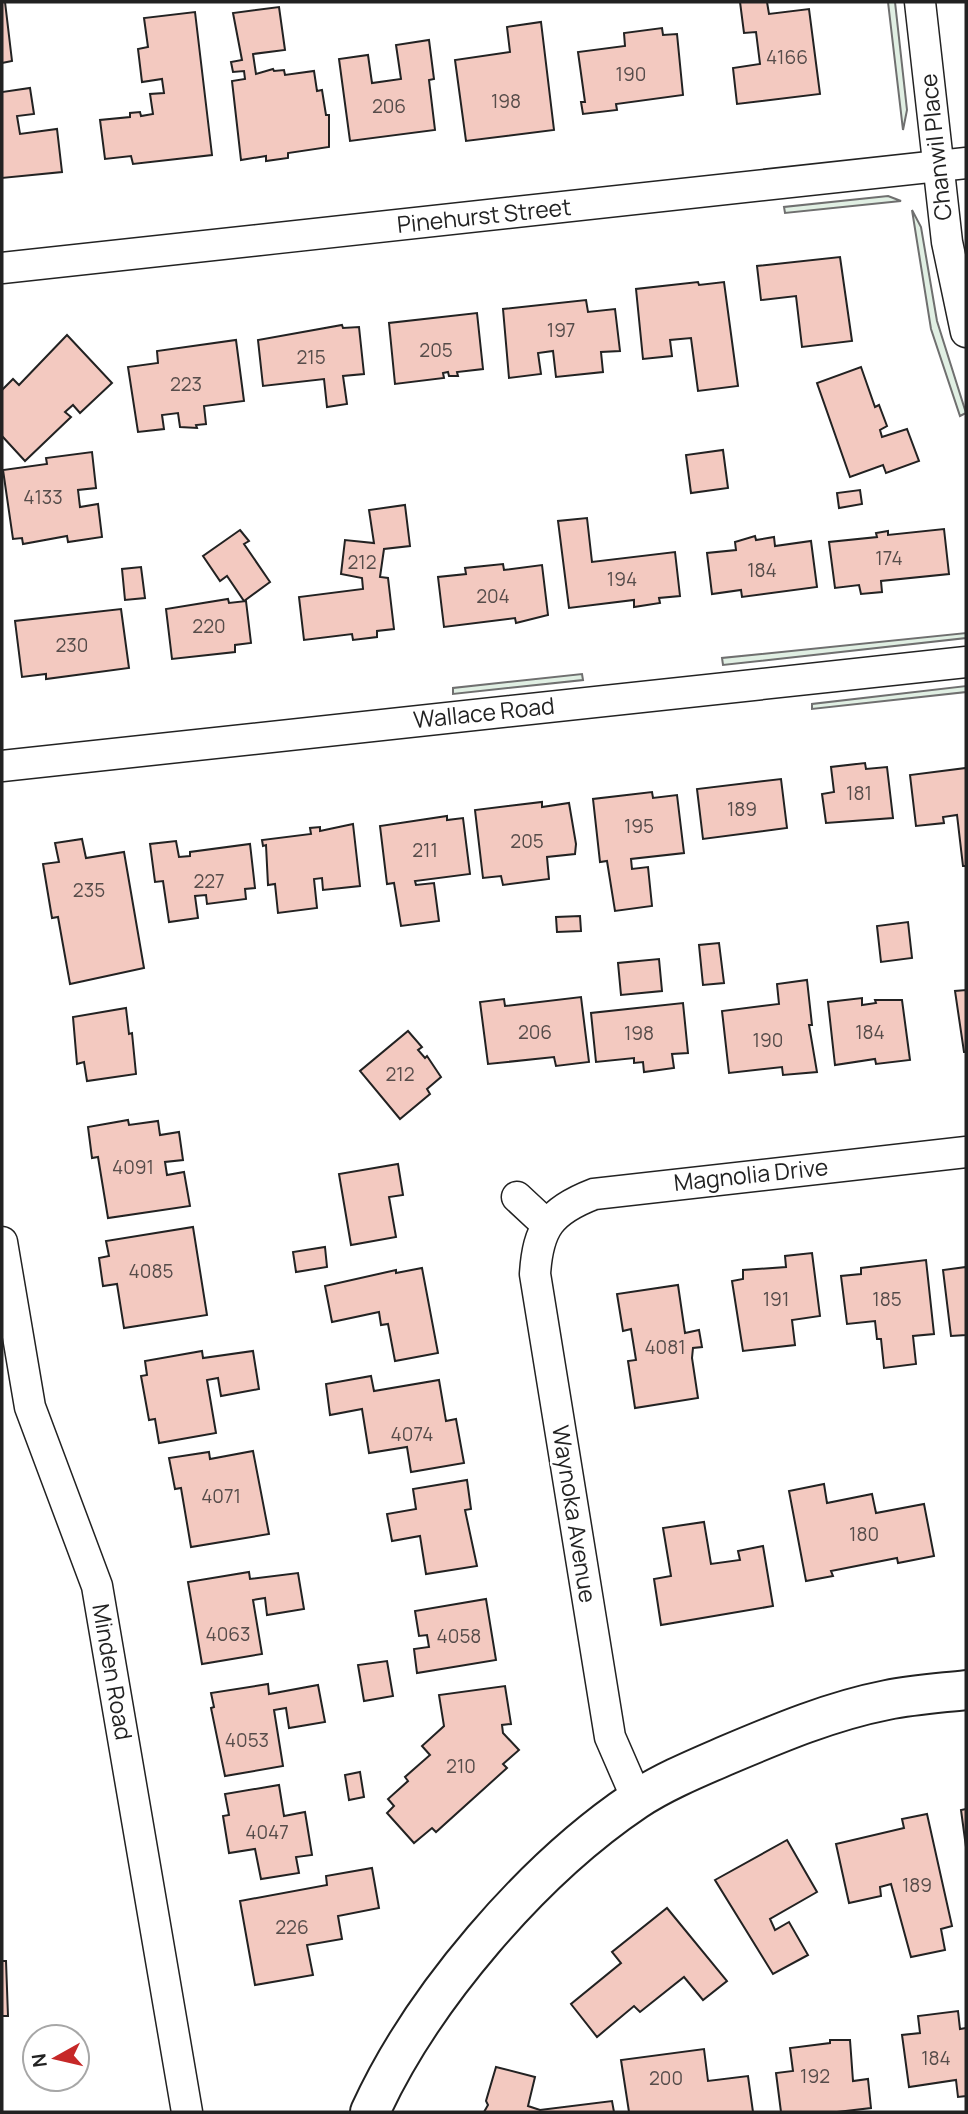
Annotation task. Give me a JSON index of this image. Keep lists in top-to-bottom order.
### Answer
{
  "streets": {
    "street": [
      "Chanwil Place",
      "Pinehurst Street",
      "Wallace Road",
      "Magnolia Drive",
      "Waynoka Avenue",
      "Minden Road"
    ]
  },
  "crossings": [
    ["Chanwil Place", "Pinehurst Street"],
    ["Magnolia Drive", "Waynoka Avenue"]
  ],
  "house_numbers": [
    "4166",
    "190",
    "198",
    "206",
    "197",
    "205",
    "215",
    "223",
    "4133",
    "174",
    "212",
    "184",
    "194",
    "204",
    "220",
    "230",
    "181",
    "189",
    "195",
    "205",
    "211",
    "227",
    "235",
    "206",
    "184",
    "198",
    "190",
    "212",
    "4091",
    "4085",
    "191",
    "185",
    "4081",
    "4074",
    "4071",
    "180",
    "4063",
    "4058",
    "4053",
    "210",
    "4047",
    "189",
    "226",
    "184",
    "192",
    "200"
  ],
  "north": "left"
}
